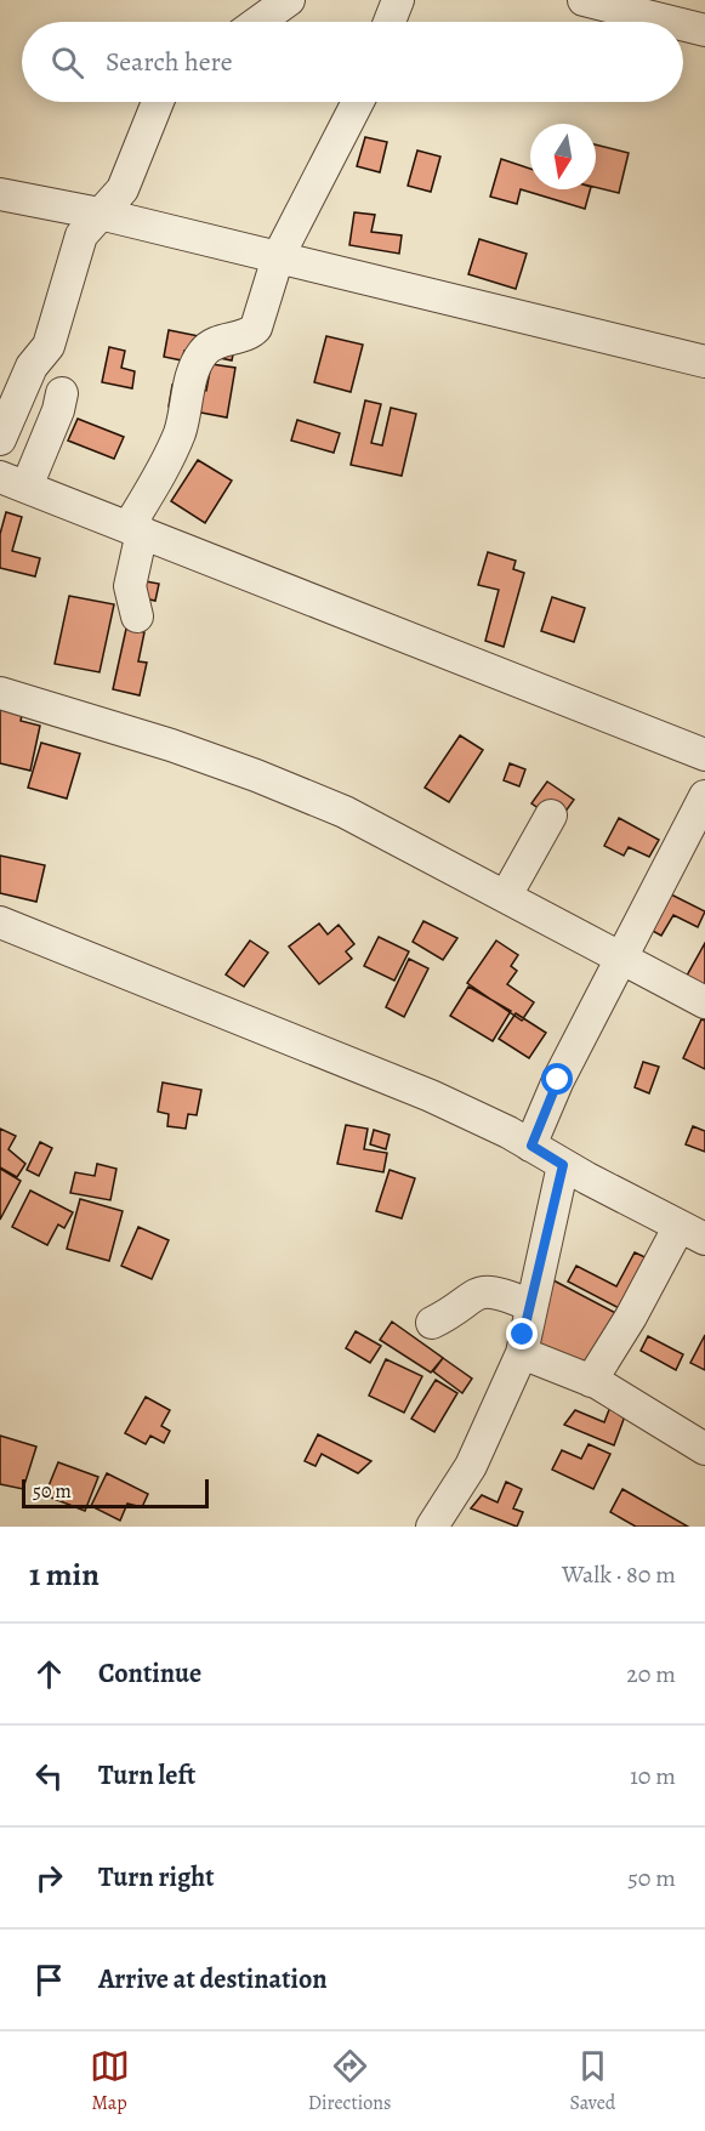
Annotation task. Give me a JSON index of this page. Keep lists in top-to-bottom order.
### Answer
{
  "scale_bar": "50 m",
  "north": "bottom",
  "page": {
    "search": "Search here",
    "scale": "50 m",
    "heading": ["1 min", "Walk · 80 m"],
    "list": [
      ["Continue", "20 m"],
      ["Turn left", "10 m"],
      ["Turn right", "50 m"],
      "Arrive at destination"
    ],
    "nav": ["Map", "Directions", "Saved"]
  }
}
